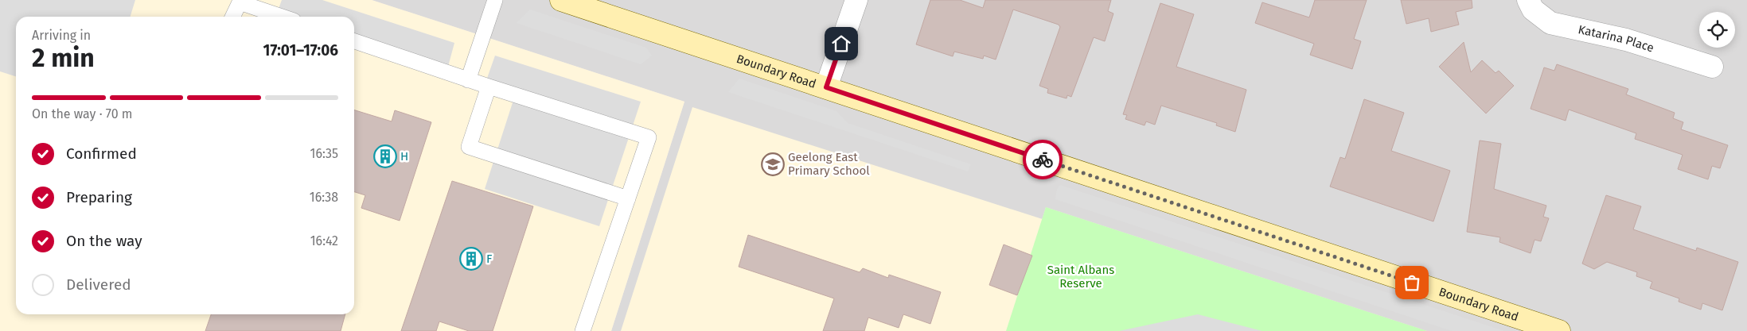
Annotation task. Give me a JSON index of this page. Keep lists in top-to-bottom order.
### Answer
{
  "streets": {
    "main road": ["Boundary Road"],
    "street": ["Katarina Place"]
  },
  "parks": ["Saint Albans Reserve"],
  "places": {
    "building": ["H", "F"],
    "school or university": ["Geelong East Primary School"]
  },
  "page": {
    "heading": ["2 min", "Arriving in", "17:01–17:06"],
    "bar": "On the way · 70 m",
    "list": [
      ["Confirmed", "16:35"],
      ["Preparing", "16:38"],
      ["On the way", "16:42"],
      "Delivered"
    ]
  }
}
